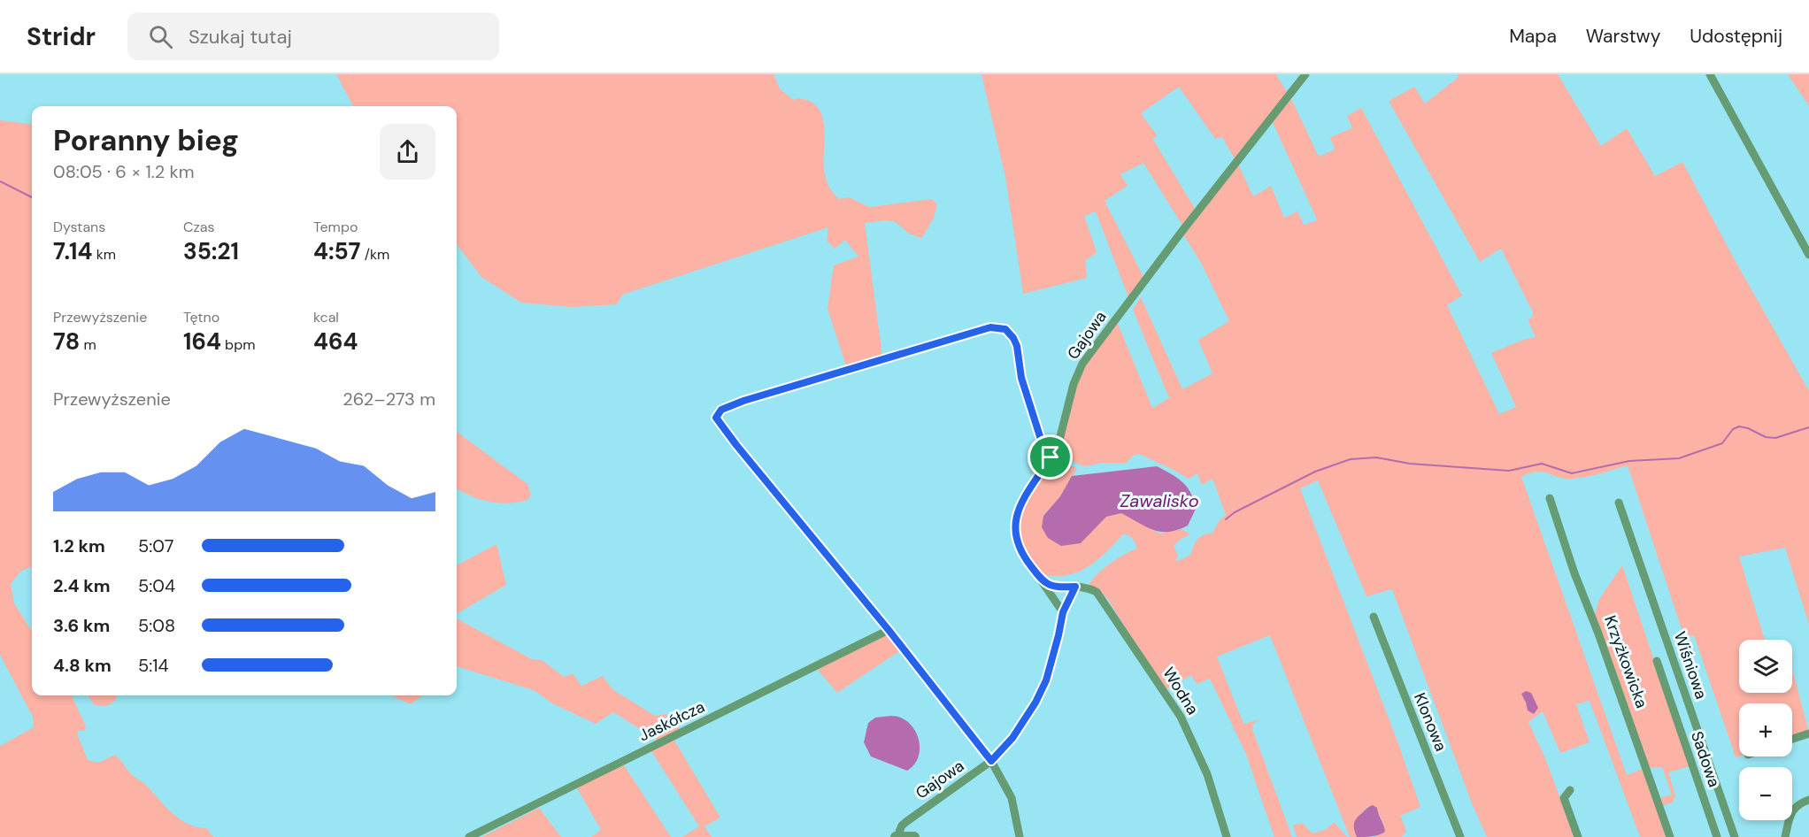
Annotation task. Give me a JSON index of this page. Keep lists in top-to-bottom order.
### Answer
{
  "streets": {
    "street": [
      "Gajowa",
      "Krzyżkowicka",
      "Wiśniowa",
      "Wodna",
      "Jaskółcza",
      "Klonowa",
      "Sadowa"
    ]
  },
  "crossings": [
    ["Gajowa", "Wodna"]
  ],
  "water": ["Zawalisko"],
  "page": {
    "header": "Stridr",
    "search": "Szukaj tutaj",
    "nav": ["Mapa", "Warstwy", "Udostępnij"],
    "heading": ["Poranny bieg", "08:05 · 6 × 1.2 km"],
    "stats": [
      ["Dystans", "7.14 km"],
      ["Czas", "35:21"],
      ["Tempo", "4:57 /km"],
      ["Przewyższenie", "78 m"],
      ["Tętno", "164 bpm"],
      ["kcal", "464"]
    ],
    "chart": ["Przewyższenie", "262–273 m"],
    "list": [
      {
        "name": "1.2 km",
        "note": "5:07"
      },
      {
        "name": "2.4 km",
        "note": "5:04"
      },
      {
        "name": "3.6 km",
        "note": "5:08"
      },
      {
        "name": "4.8 km",
        "note": "5:14"
      }
    ],
    "map_buttons": ["+", "−"]
  }
}
